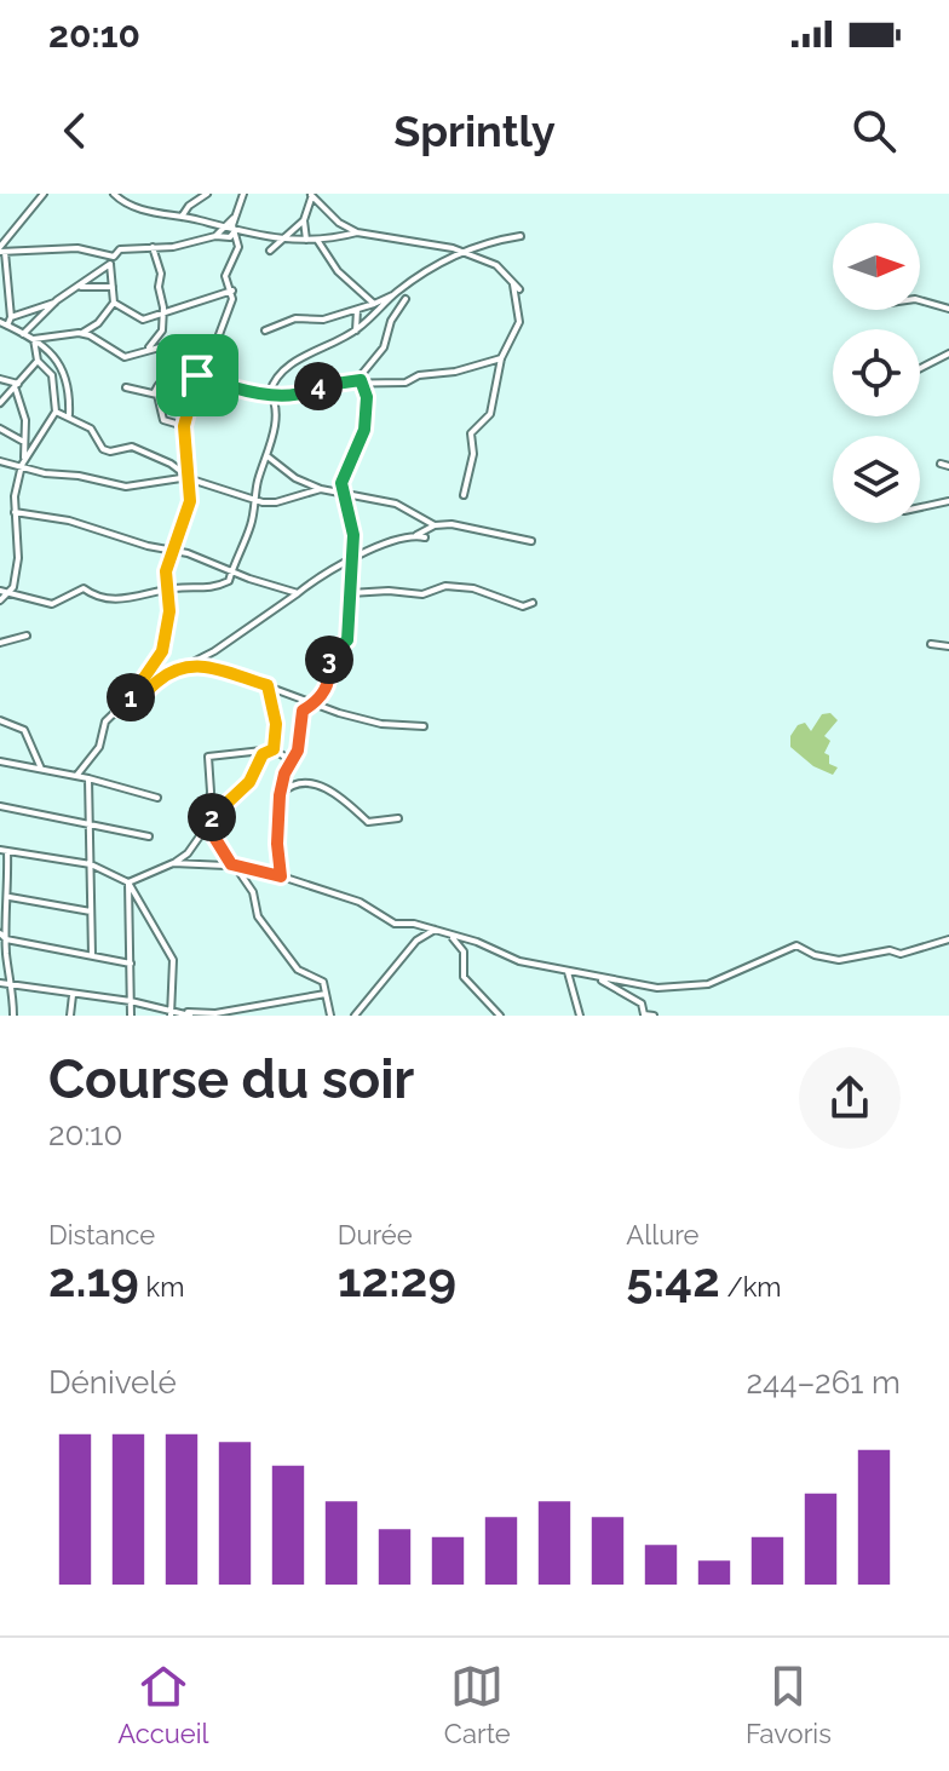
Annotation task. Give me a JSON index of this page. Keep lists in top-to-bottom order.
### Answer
{
  "north": "right",
  "page": {
    "status": "20:10",
    "header": "Sprintly",
    "pins": [
      "4",
      "3",
      "1",
      "2"
    ],
    "heading": ["Course du soir", "20:10"],
    "stats": [
      ["Distance", "2.19 km"],
      ["Durée", "12:29"],
      ["Allure", "5:42 /km"]
    ],
    "chart": ["Dénivelé", "244–261 m"],
    "tabs": ["Accueil", "Carte", "Favoris"]
  }
}
